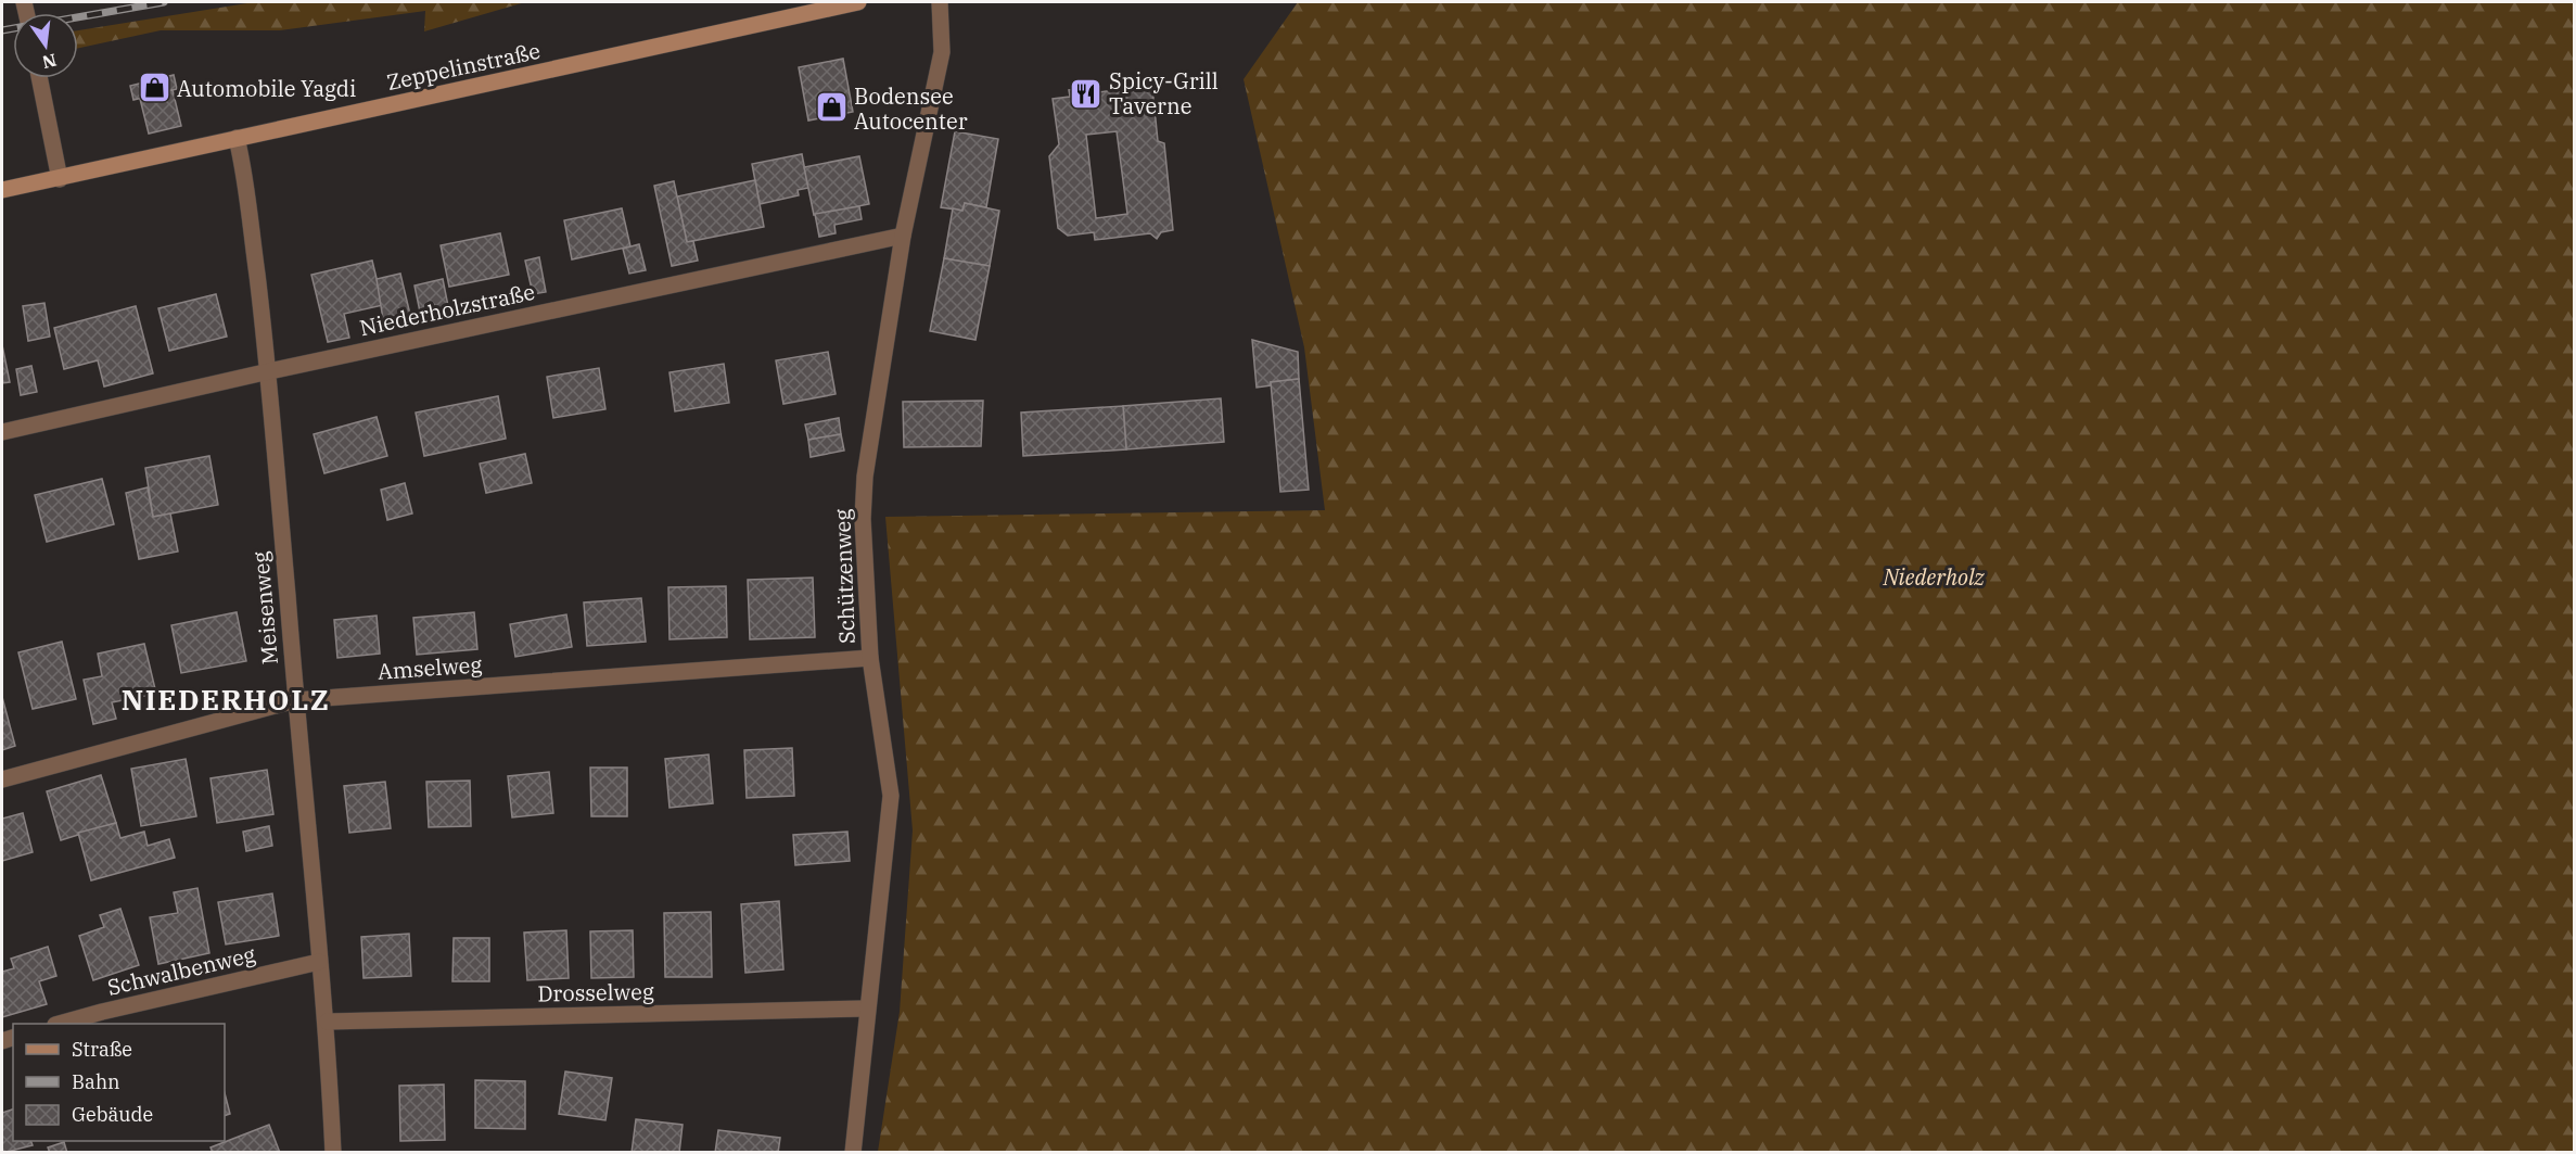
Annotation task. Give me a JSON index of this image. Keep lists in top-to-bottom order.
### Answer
{
  "streets": {
    "main road": ["Zeppelinstraße"],
    "street": [
      "Niederholzstraße",
      "Schützenweg",
      "Meisenweg",
      "Amselweg",
      "Schwalbenweg",
      "Drosselweg"
    ]
  },
  "crossings": [
    ["Zeppelinstraße", "Meisenweg"],
    ["Niederholzstraße", "Schützenweg"],
    ["Niederholzstraße", "Meisenweg"],
    ["Schützenweg", "Amselweg"],
    ["Schützenweg", "Drosselweg"],
    ["Meisenweg", "Amselweg"],
    ["Meisenweg", "Schwalbenweg"],
    ["Meisenweg", "Drosselweg"]
  ],
  "districts": ["NIEDERHOLZ"],
  "parks": ["Niederholz"],
  "places": {
    "shop": ["Automobile Yagdi", "Bodensee Autocenter"],
    "restaurant": ["Spicy-Grill Taverne"]
  },
  "legend": ["Straße", "Bahn", "Gebäude"],
  "north": "bottom"
}
